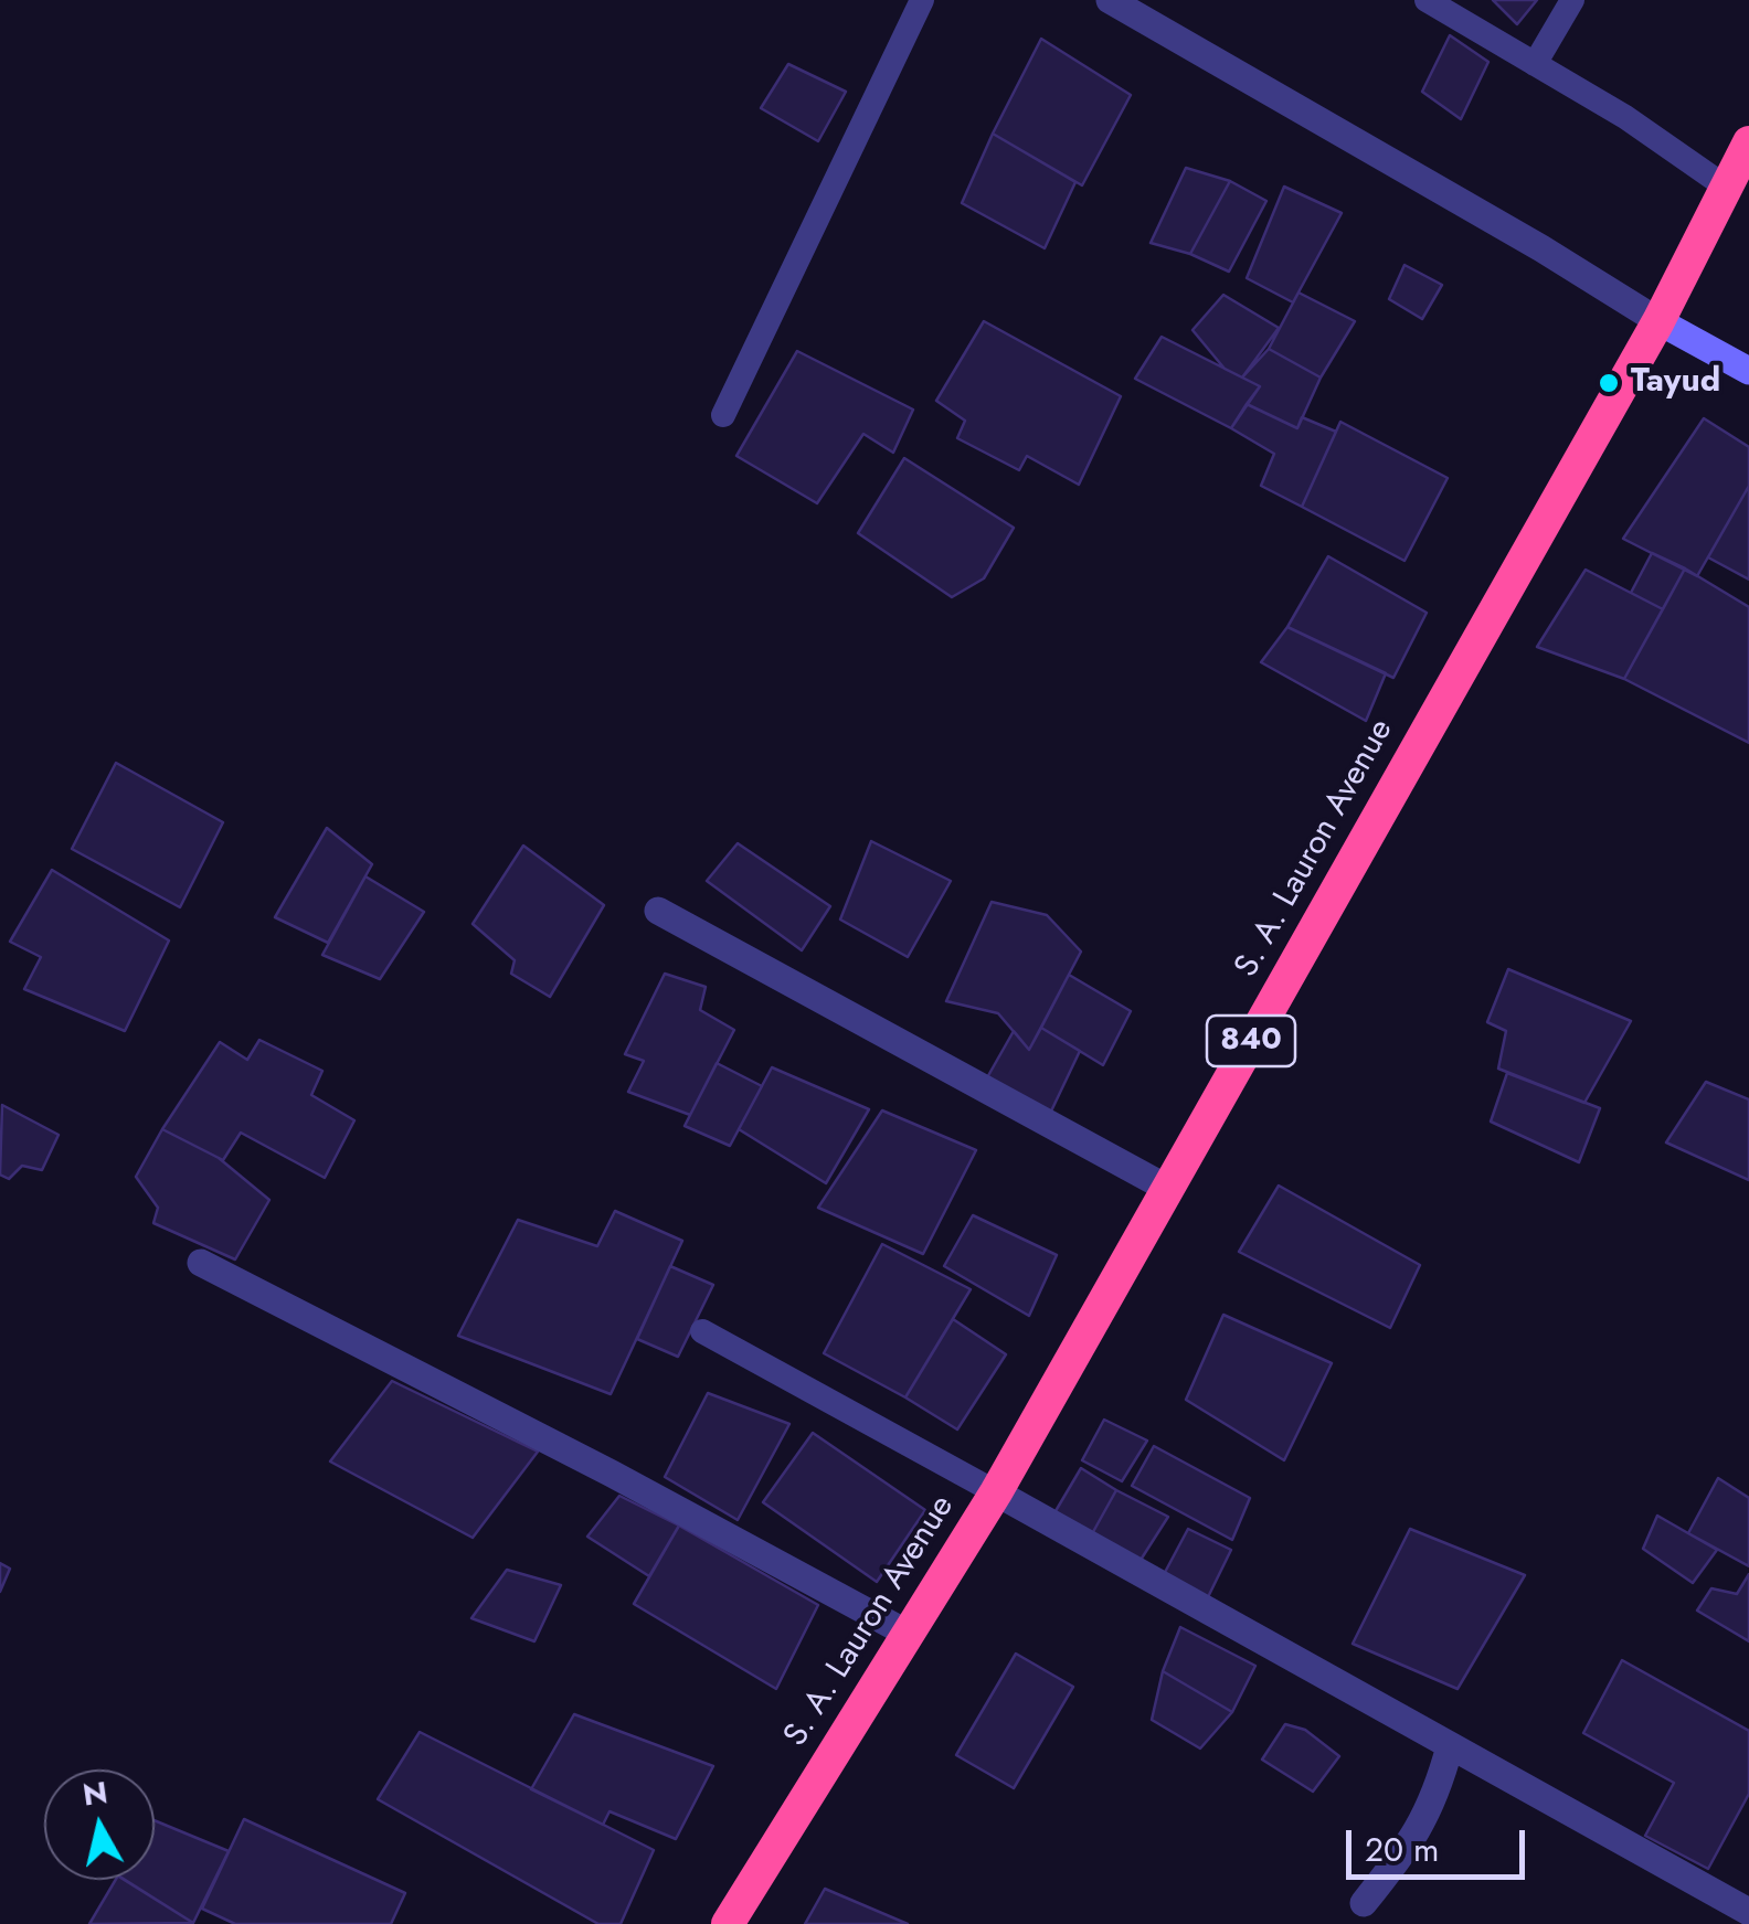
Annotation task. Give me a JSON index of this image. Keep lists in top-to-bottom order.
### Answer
{
  "streets": {
    "highway": ["S. A. Lauron Avenue", "840"]
  },
  "places": ["Tayud"],
  "scale_bar": "20 m",
  "north": "top"
}
